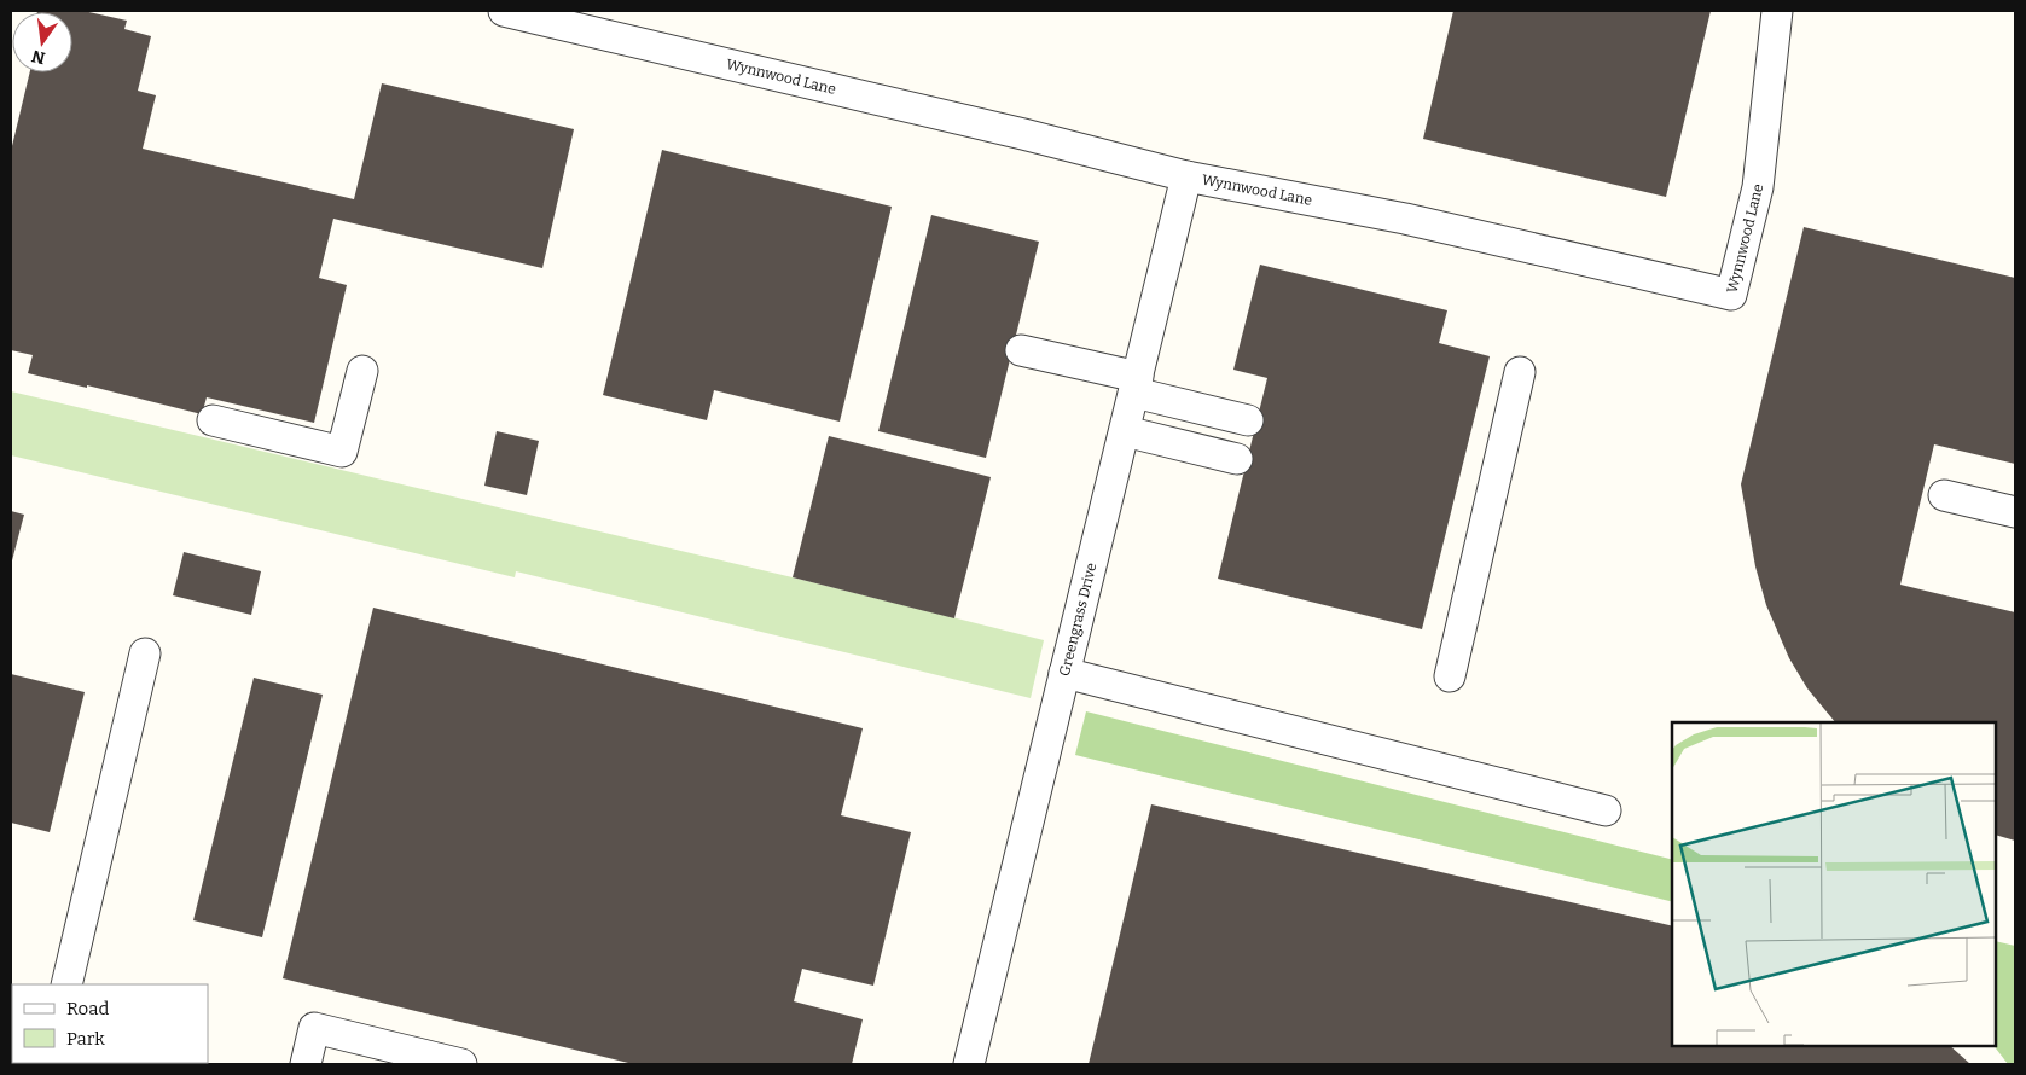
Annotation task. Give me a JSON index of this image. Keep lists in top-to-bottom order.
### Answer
{
  "streets": {
    "street": ["Wynnwood Lane", "Greengrass Drive"]
  },
  "crossings": [
    ["Wynnwood Lane", "Greengrass Drive"]
  ],
  "legend": ["Road", "Park"],
  "north": "bottom"
}
